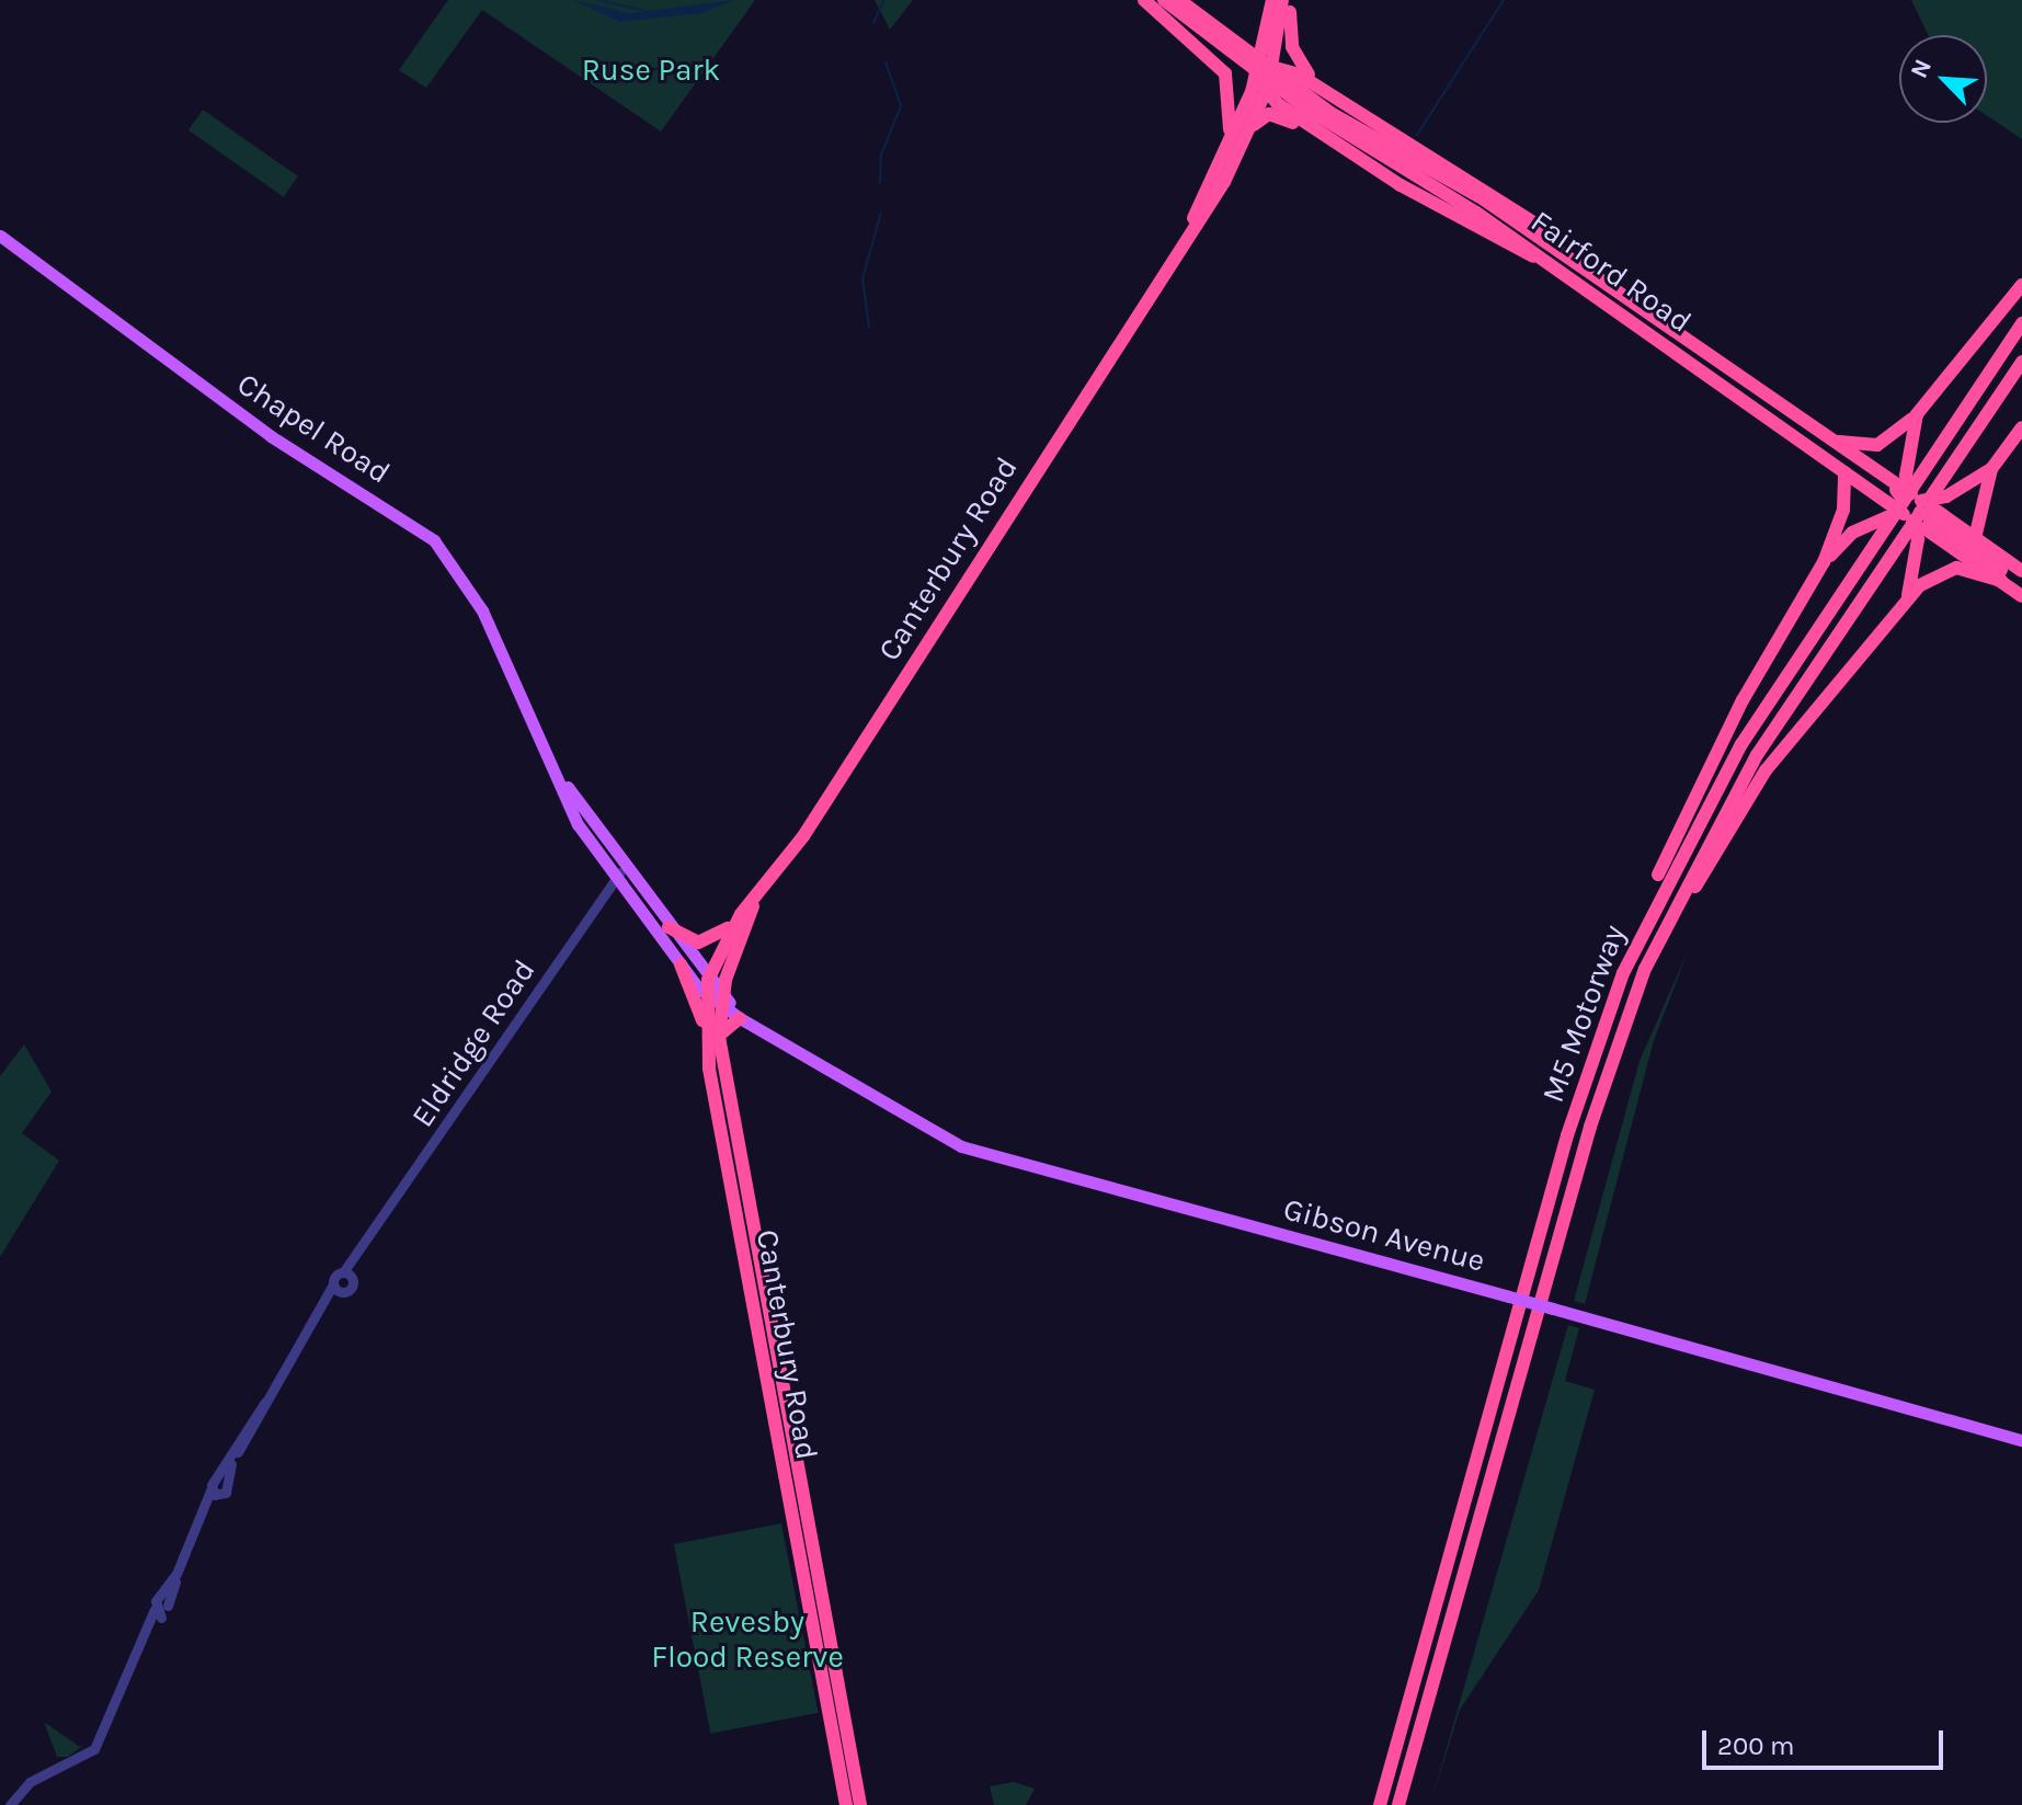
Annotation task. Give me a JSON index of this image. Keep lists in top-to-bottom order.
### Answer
{
  "streets": {
    "highway": ["Fairford Road", "Canterbury Road", "M5 Motorway"],
    "main road": ["Chapel Road", "Gibson Avenue"],
    "street": ["Eldridge Road"]
  },
  "crossings": [
    ["Chapel Road", "Canterbury Road"],
    ["Chapel Road", "Eldridge Road"],
    ["Chapel Road", "Gibson Avenue"],
    ["Canterbury Road", "Gibson Avenue"]
  ],
  "parks": ["Ruse Park", "Revesby Flood Reserve"],
  "scale_bar": "200 m",
  "north": "top left"
}
